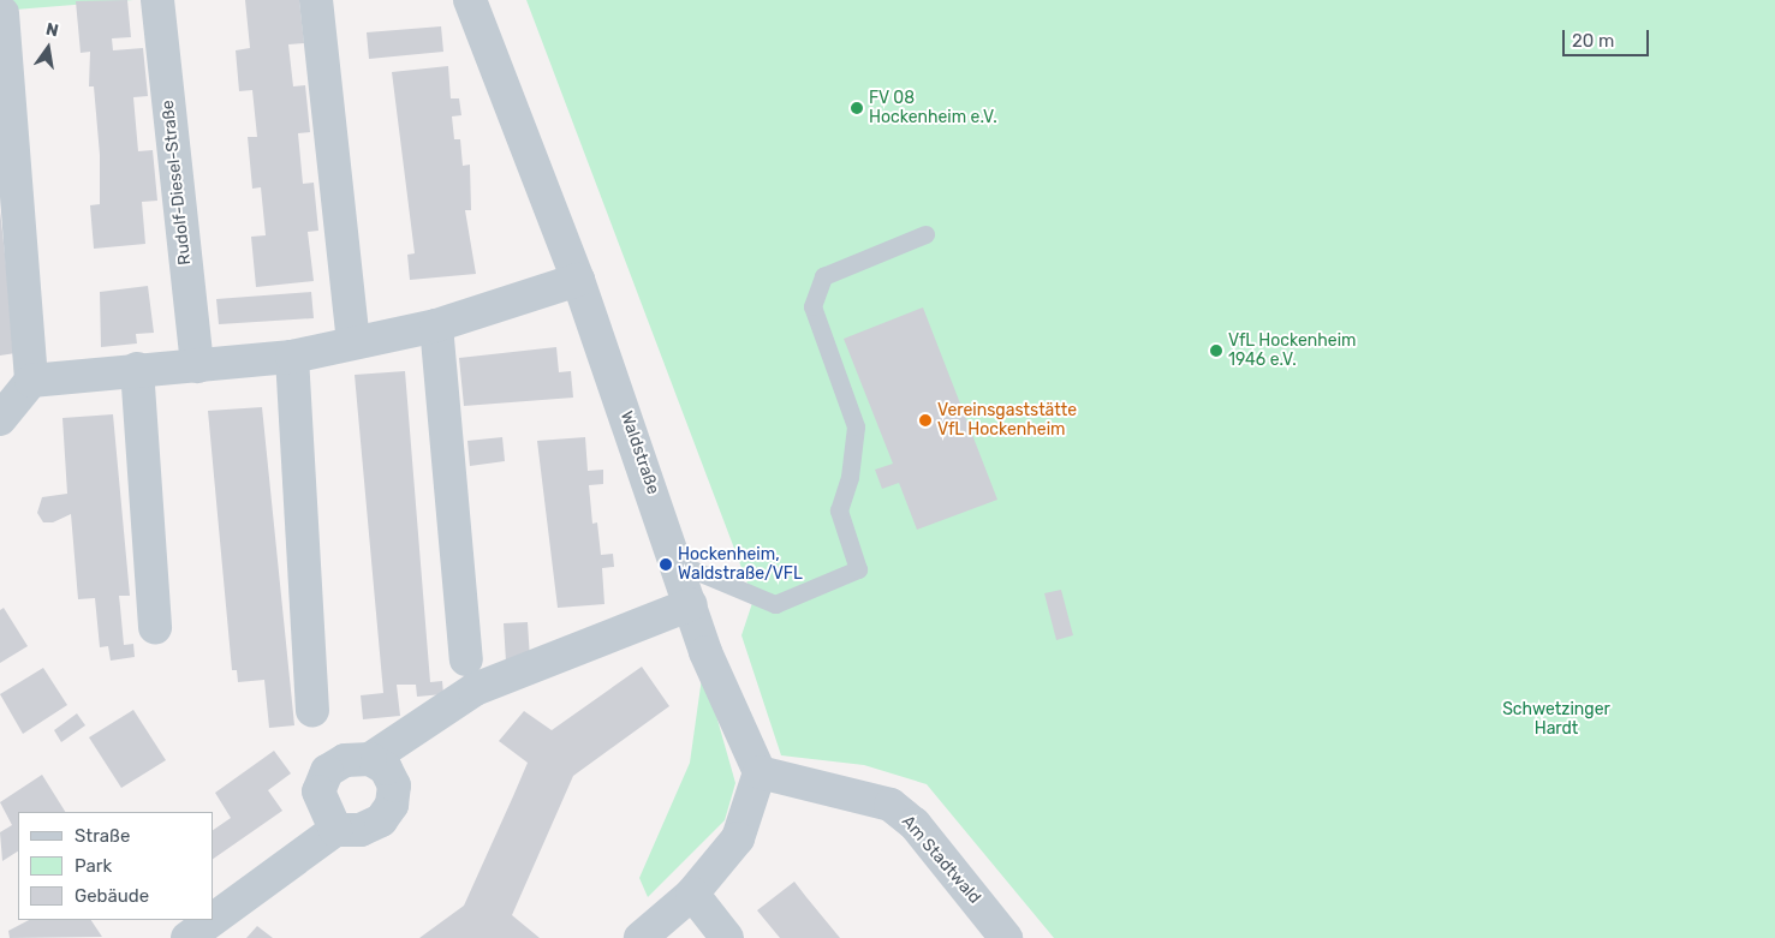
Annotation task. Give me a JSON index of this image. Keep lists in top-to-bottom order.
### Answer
{
  "streets": {
    "street": ["Rudolf-Diesel-Straße", "Waldstraße", "Am Stadtwald"]
  },
  "crossings": [
    ["Waldstraße", "Am Stadtwald"]
  ],
  "parks": ["Schwetzinger Hardt"],
  "places": [
    "FV 08 Hockenheim e.V.",
    "VfL Hockenheim 1946 e.V.",
    "Vereinsgaststätte VfL Hockenheim",
    "Hockenheim, Waldstraße/VFL"
  ],
  "legend": ["Straße", "Park", "Gebäude"],
  "scale_bar": "20 m",
  "north": "top"
}
